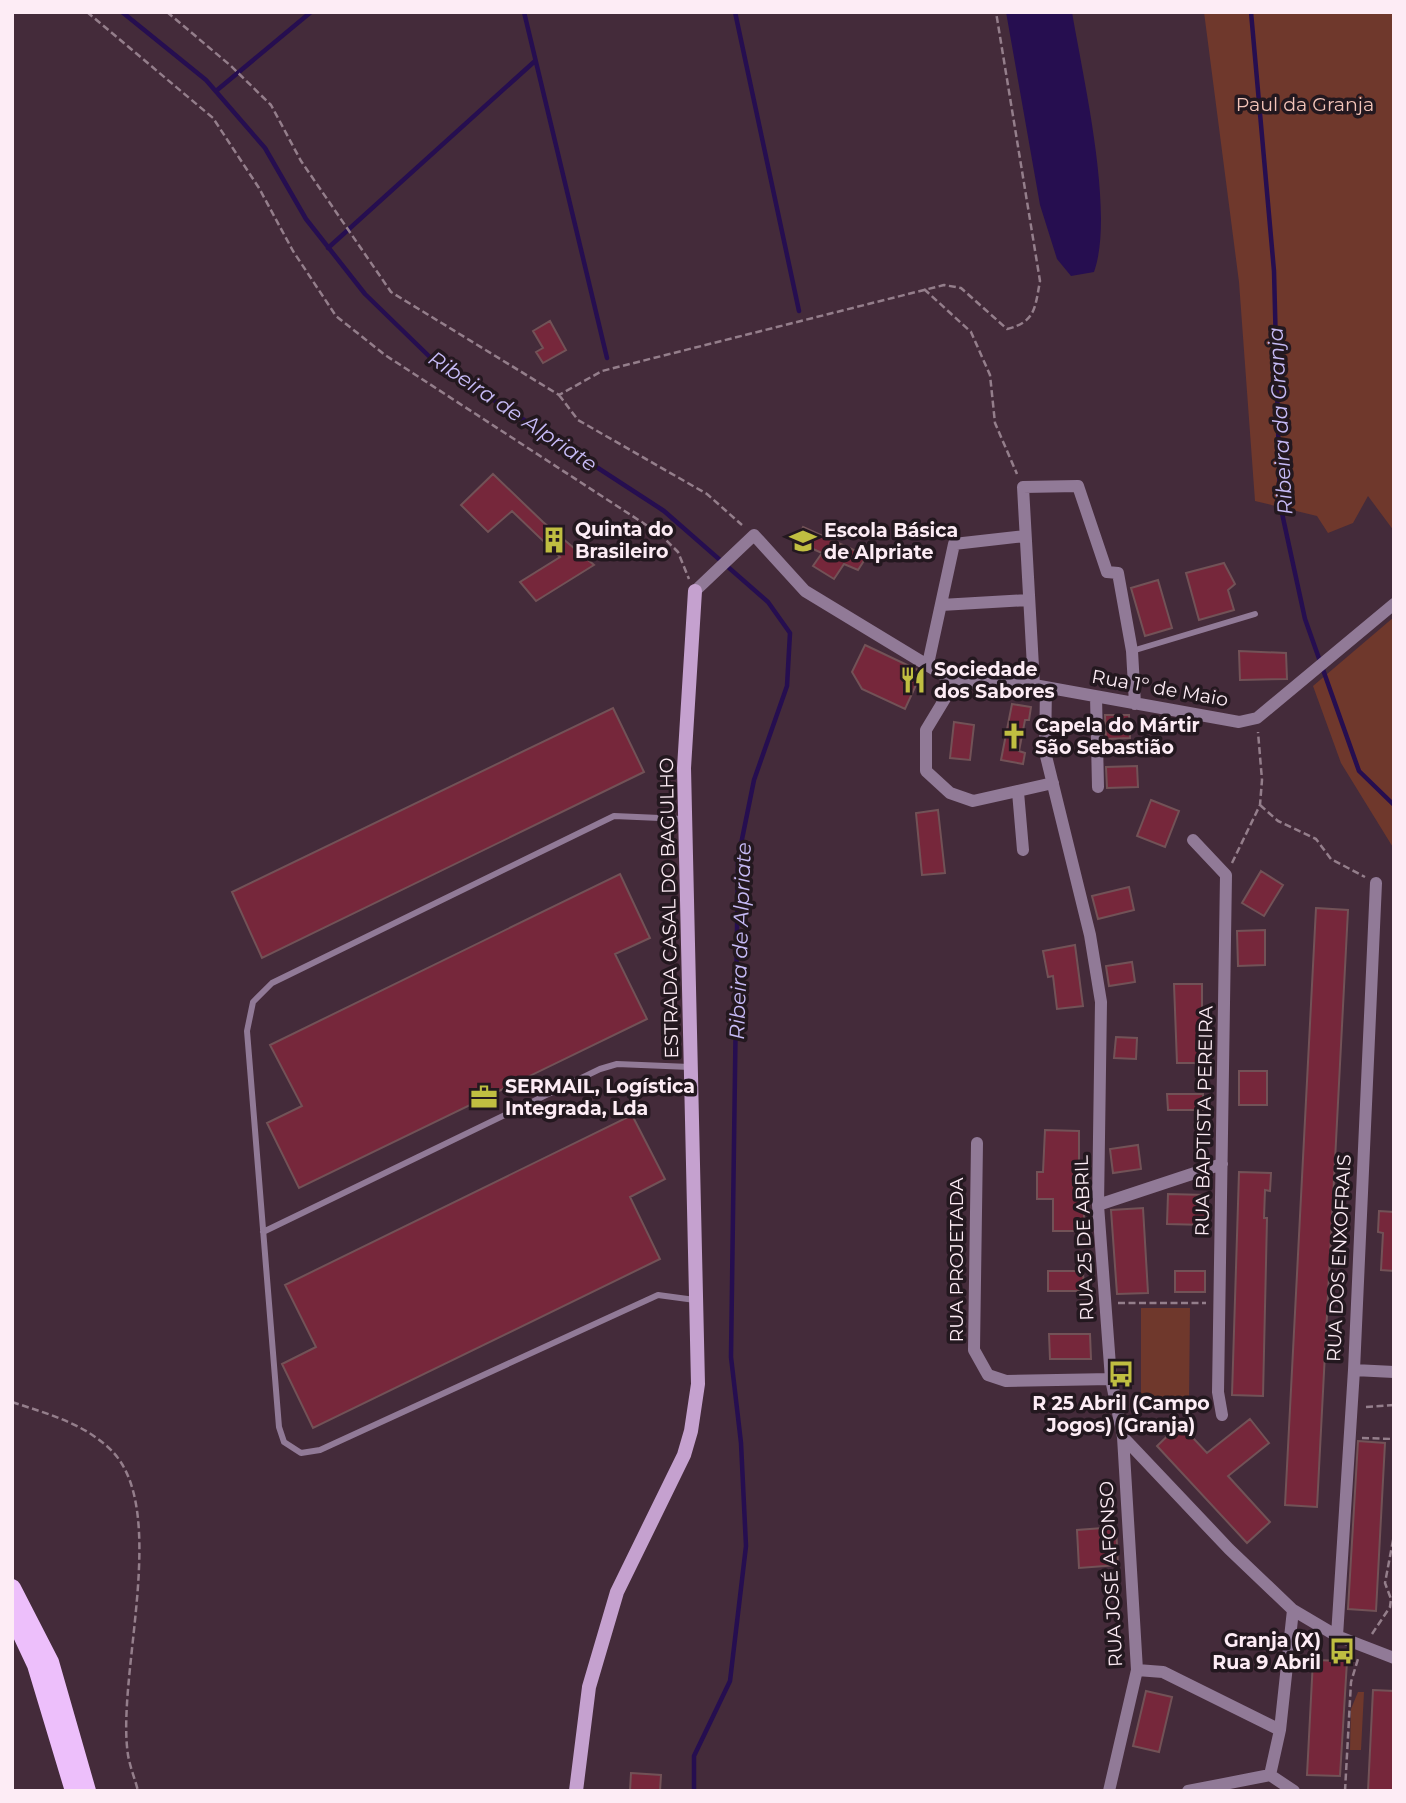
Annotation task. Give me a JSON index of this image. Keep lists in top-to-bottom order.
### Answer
{
  "streets": {
    "street": [
      "Rua 1º de Maio",
      "ESTRADA CASAL DO BAGULHO",
      "RUA BAPTISTA PEREIRA",
      "RUA 25 DE ABRIL",
      "RUA DOS ENXOFRAIS",
      "RUA PROJETADA",
      "RUA JOSÉ AFONSO"
    ]
  },
  "crossings": [
    ["Rua 1º de Maio", "RUA 25 DE ABRIL"],
    ["RUA 25 DE ABRIL", "RUA PROJETADA"],
    ["RUA 25 DE ABRIL", "RUA JOSÉ AFONSO"]
  ],
  "water": ["Ribeira de Alpriate", "Ribeira da Granja"],
  "parks": ["Paul da Granja"],
  "places": {
    "building": ["Quinta do Brasileiro"],
    "school or university": ["Escola Básica de Alpriate"],
    "restaurant": ["Sociedade dos Sabores"],
    "church": ["Capela do Mártir São Sebastião"],
    "office": ["SERMAIL, Logística Integrada, Lda"],
    "bus stop": ["R 25 Abril (Campo Jogos) (Granja)", "Granja (X) Rua 9 Abril"]
  }
}
